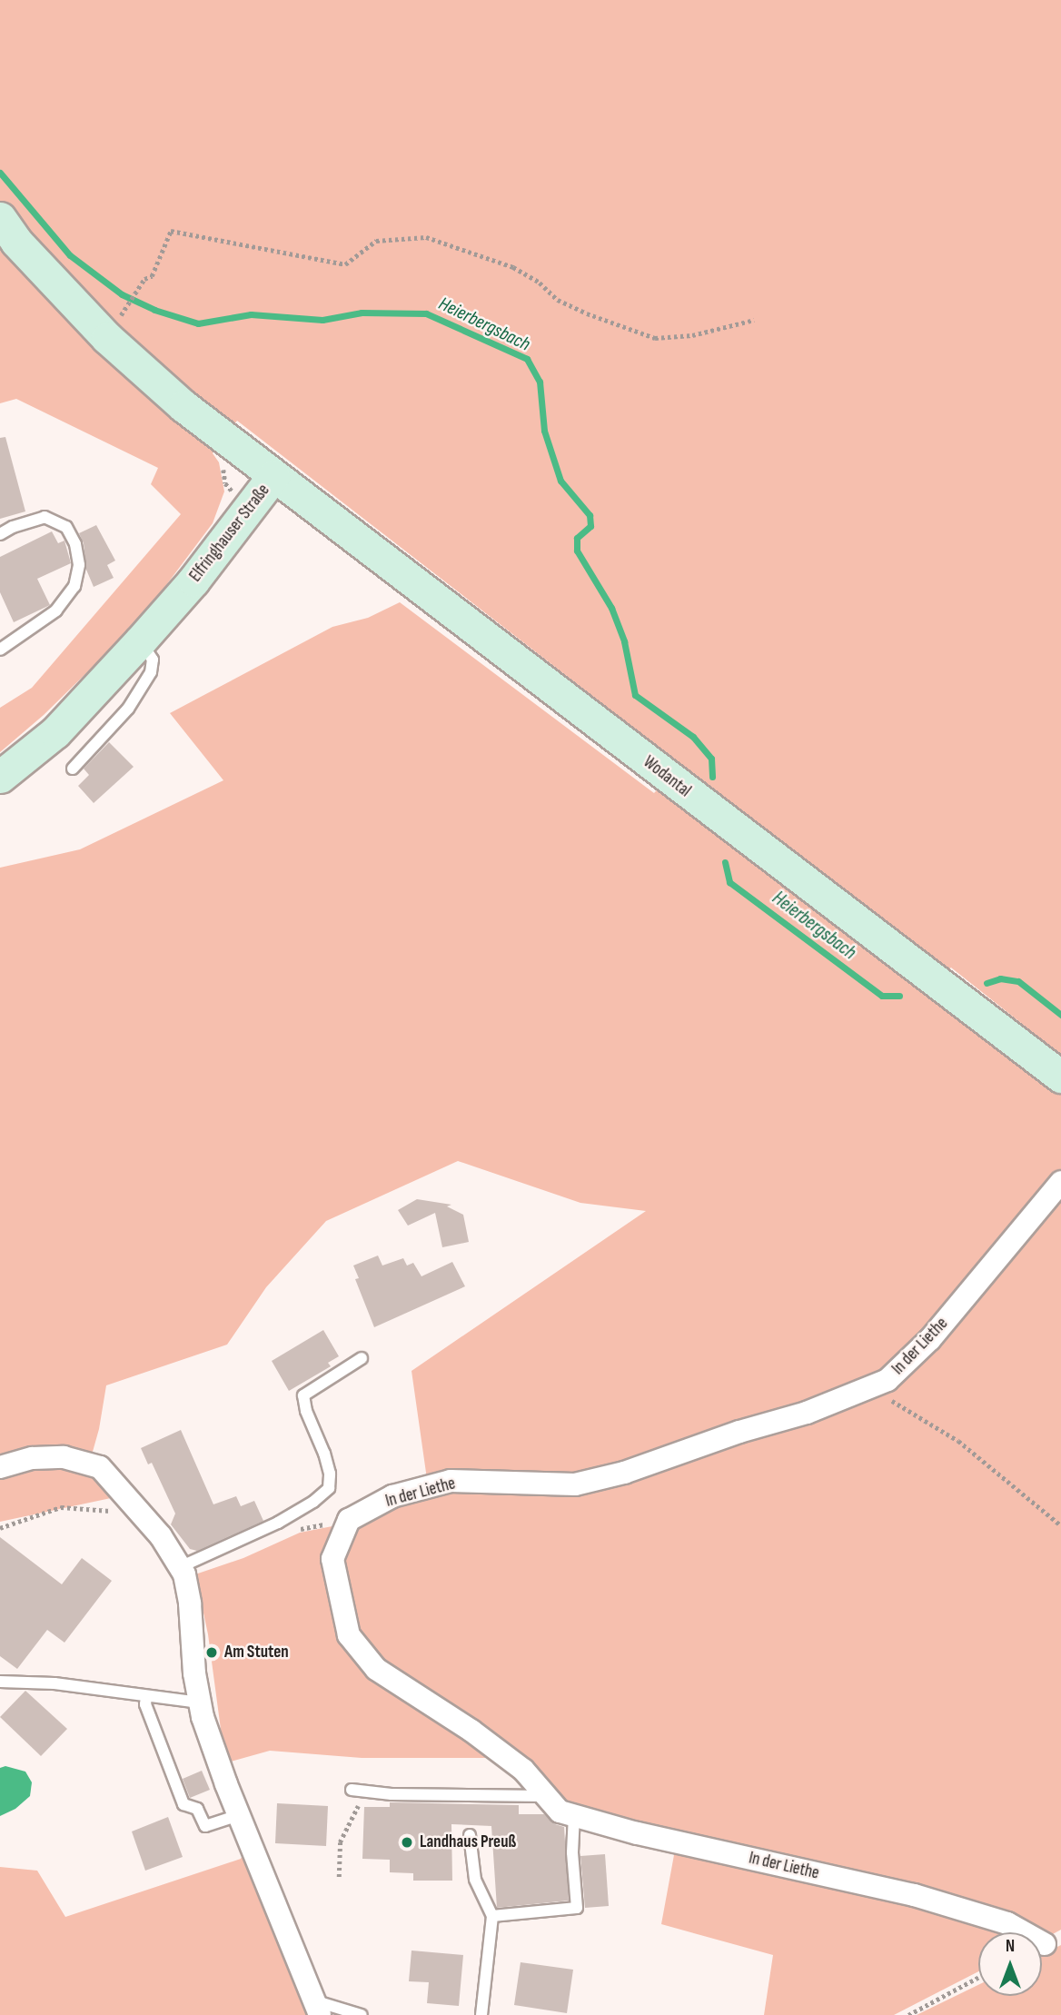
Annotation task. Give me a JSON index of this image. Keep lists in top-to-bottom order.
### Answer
{
  "streets": {
    "main road": ["Elfringhauser Straße", "Wodantal"],
    "street": ["In der Liethe"]
  },
  "crossings": [
    ["Elfringhauser Straße", "Wodantal"]
  ],
  "water": ["Heierbergsbach"],
  "places": ["Am Stuten", "Landhaus Preuß"],
  "north": "top"
}
